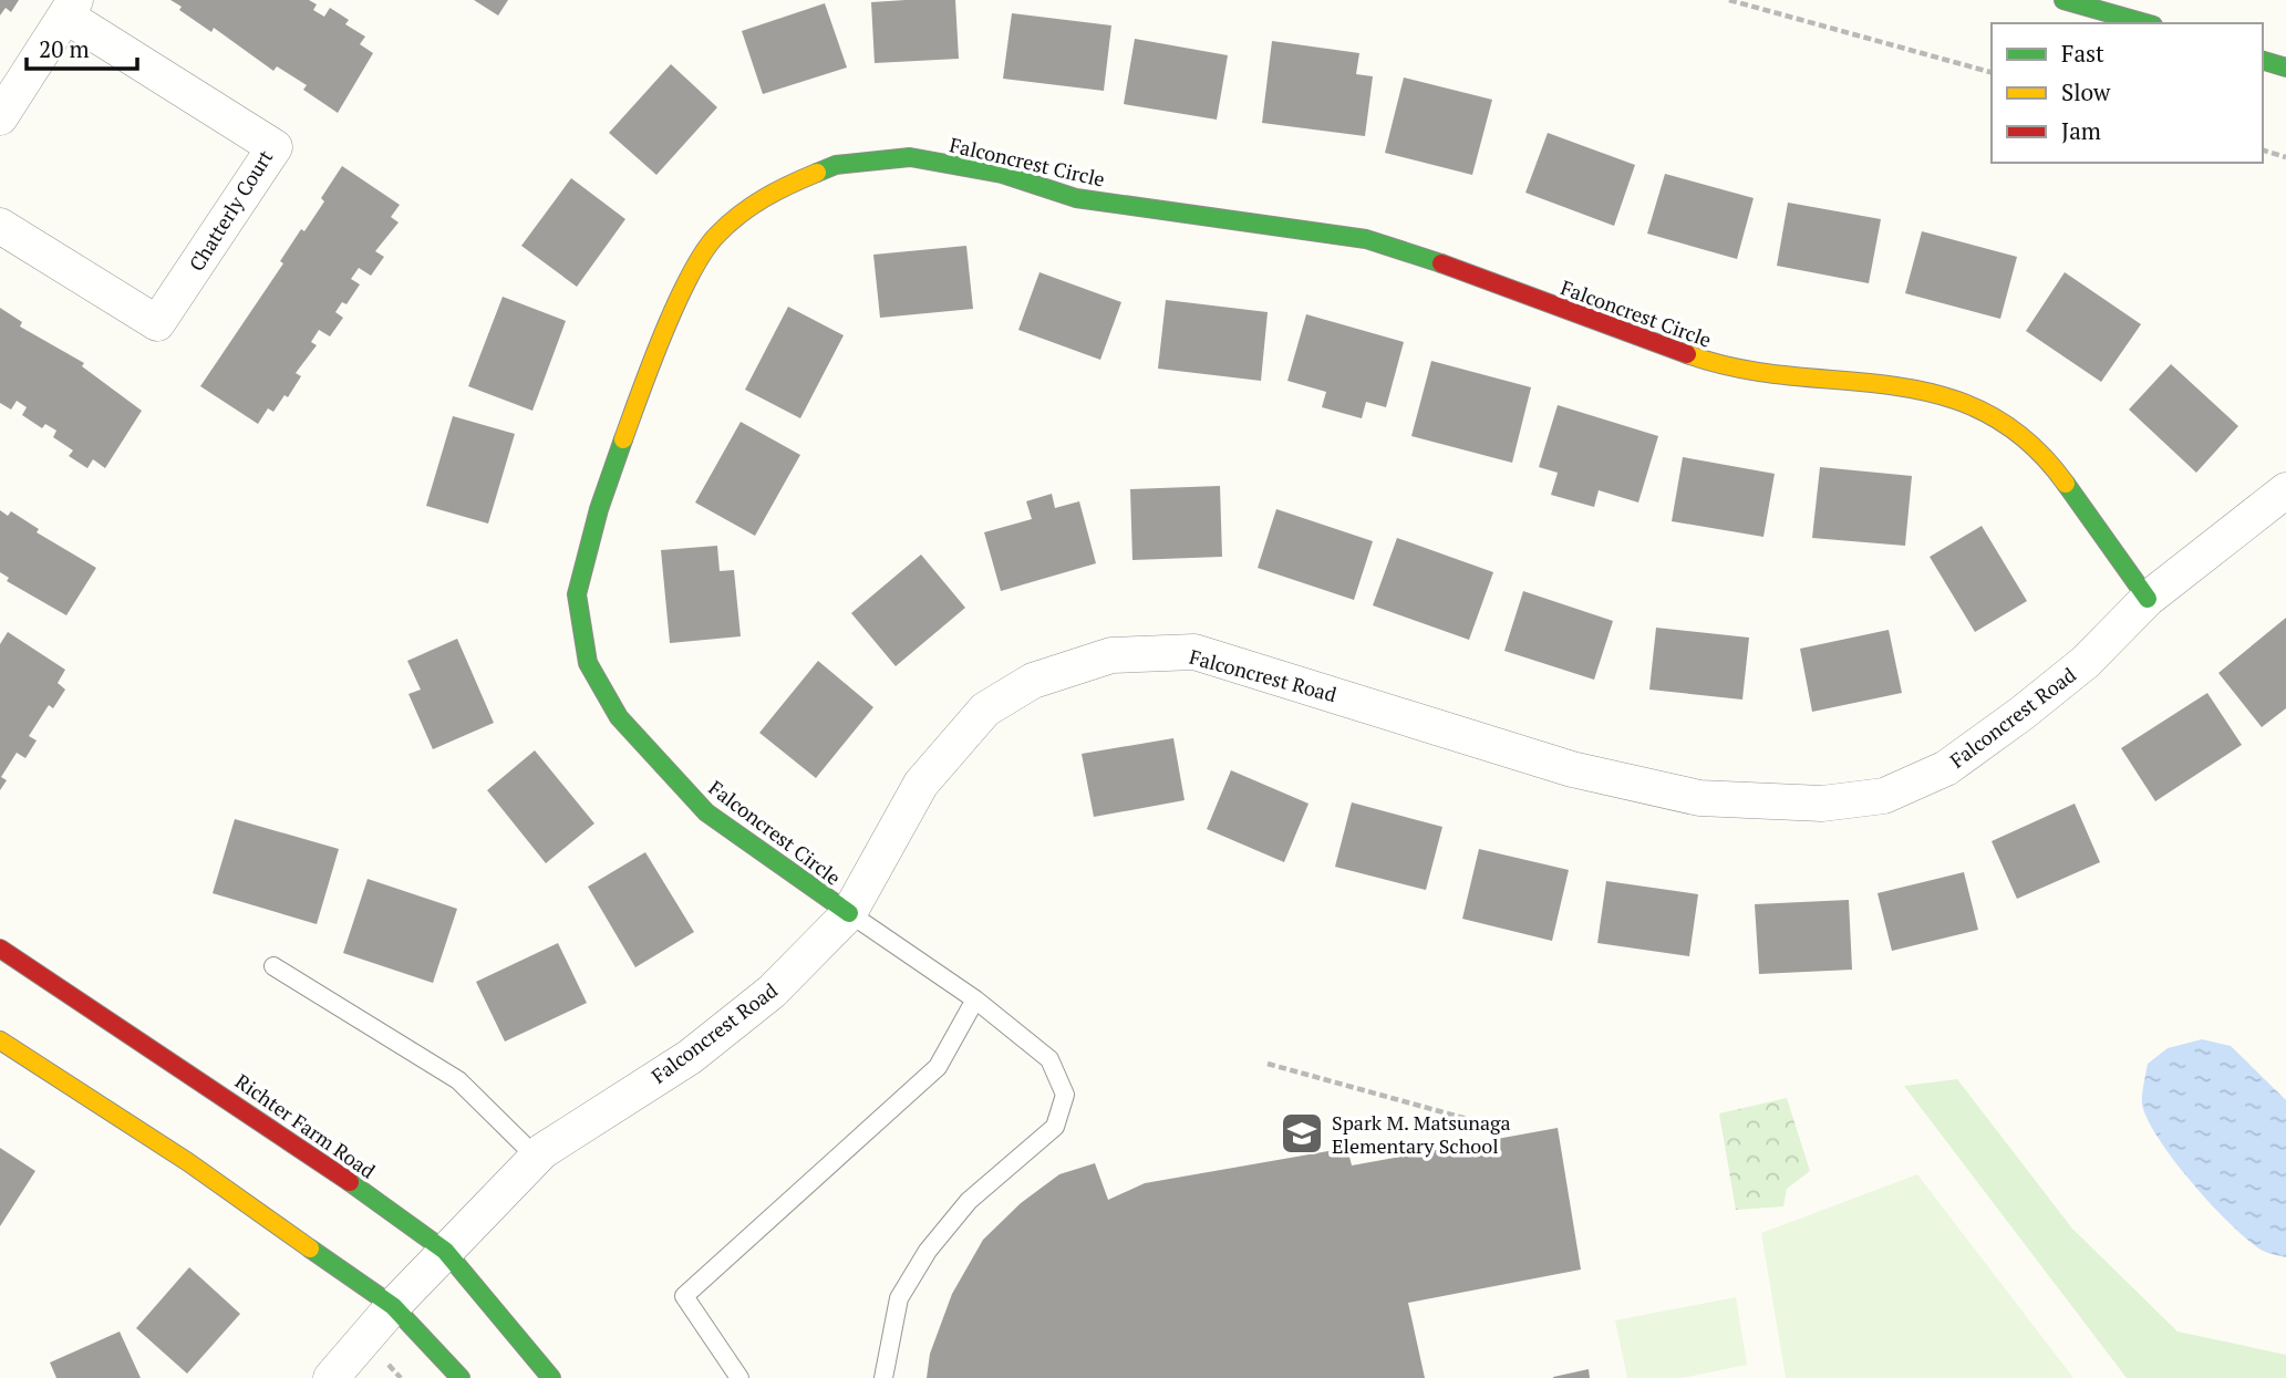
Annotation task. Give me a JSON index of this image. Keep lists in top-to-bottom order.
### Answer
{
  "streets": {
    "street": [
      "Falconcrest Circle",
      "Chatterly Court",
      "Falconcrest Road",
      "Richter Farm Road"
    ]
  },
  "crossings": [
    ["Falconcrest Circle", "Falconcrest Road"],
    ["Falconcrest Road", "Richter Farm Road"]
  ],
  "places": {
    "school or university": ["Spark M. Matsunaga Elementary School"]
  },
  "legend": ["Fast", "Slow", "Jam"],
  "scale_bar": "20 m"
}
